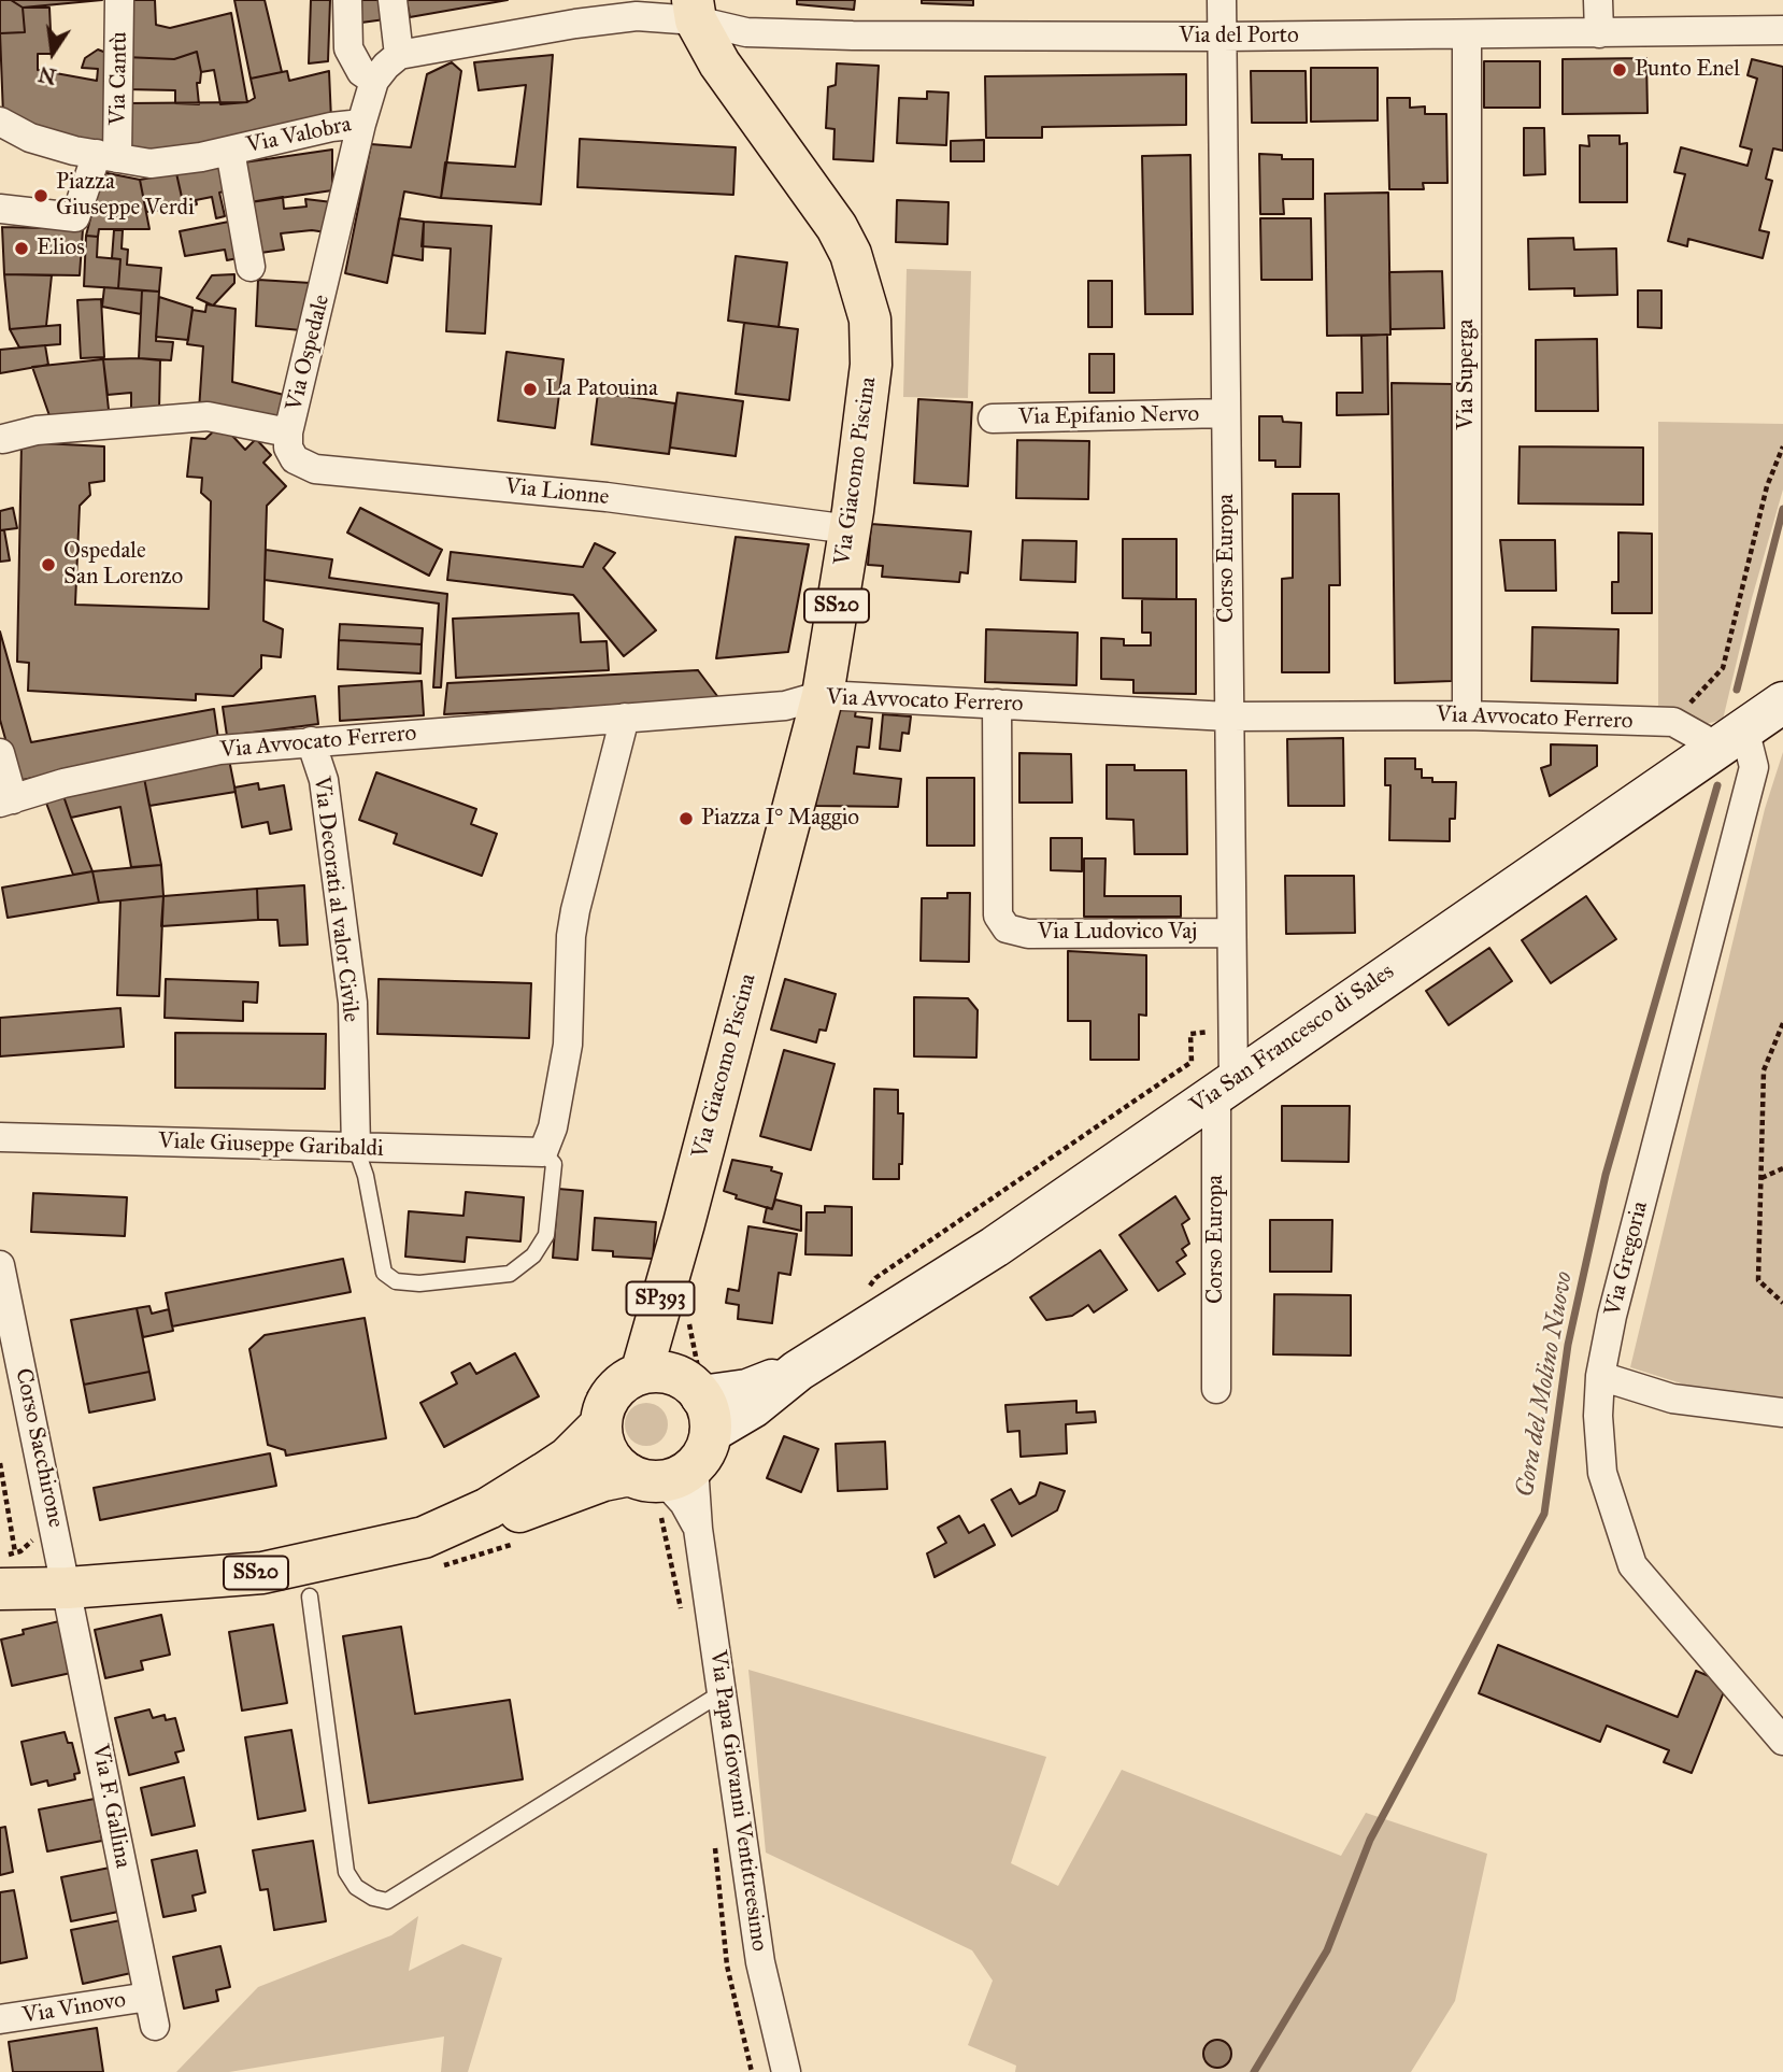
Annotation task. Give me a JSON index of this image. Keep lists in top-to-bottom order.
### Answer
{
  "streets": {
    "main road": [
      "Via Giacomo Piscina",
      "SS20",
      "Via San Francesco di Sales",
      "SP393"
    ],
    "street": [
      "Via del Porto",
      "Via Cantù",
      "Via Valobra",
      "Via Ospedale",
      "Via Superga",
      "Via Epifanio Nervo",
      "Via Lionne",
      "Corso Europa",
      "Via Avvocato Ferrero",
      "Via Decorati al valor Civile",
      "Via Ludovico Vaj",
      "Viale Giuseppe Garibaldi",
      "Via Gregoria",
      "Corso Sacchirone",
      "Via Papa Giovanni Ventitreesimo",
      "Via F. Gallina",
      "Via Vinovo"
    ]
  },
  "crossings": [
    ["Via del Porto", "Via Superga"],
    ["Via del Porto", "Via Giacomo Piscina"],
    ["Via del Porto", "Corso Europa"],
    ["Via Cantù", "Via Valobra"],
    ["Via Valobra", "Via Ospedale"],
    ["Via Ospedale", "Via Lionne"],
    ["Via Superga", "Via Avvocato Ferrero"],
    ["Via Epifanio Nervo", "Corso Europa"],
    ["Via Giacomo Piscina", "Via Lionne"],
    ["Via Giacomo Piscina", "SS20"],
    ["Via Giacomo Piscina", "Via Avvocato Ferrero"],
    ["Via Giacomo Piscina", "Via San Francesco di Sales"],
    ["Via Giacomo Piscina", "Via Papa Giovanni Ventitreesimo"],
    ["Corso Europa", "Via Avvocato Ferrero"],
    ["Corso Europa", "Via Ludovico Vaj"],
    ["Corso Europa", "Via San Francesco di Sales"],
    ["SS20", "Via San Francesco di Sales"],
    ["SS20", "Corso Sacchirone"],
    ["SS20", "Via Papa Giovanni Ventitreesimo"],
    ["SS20", "Via F. Gallina"],
    ["Via Avvocato Ferrero", "Via Decorati al valor Civile"],
    ["Via Avvocato Ferrero", "Via Ludovico Vaj"],
    ["Via Avvocato Ferrero", "Via San Francesco di Sales"],
    ["Via Avvocato Ferrero", "Via Gregoria"],
    ["Via Decorati al valor Civile", "Viale Giuseppe Garibaldi"],
    ["Via San Francesco di Sales", "Via Gregoria"],
    ["Via San Francesco di Sales", "Via Papa Giovanni Ventitreesimo"],
    ["Corso Sacchirone", "Via F. Gallina"],
    ["Via F. Gallina", "Via Vinovo"]
  ],
  "water": ["Gora del Molino Nuovo"],
  "places": [
    "Punto Enel",
    "Piazza Giuseppe Verdi",
    "Elios",
    "La Patouina",
    "Ospedale San Lorenzo",
    "Piazza I° Maggio"
  ],
  "north": "bottom"
}
